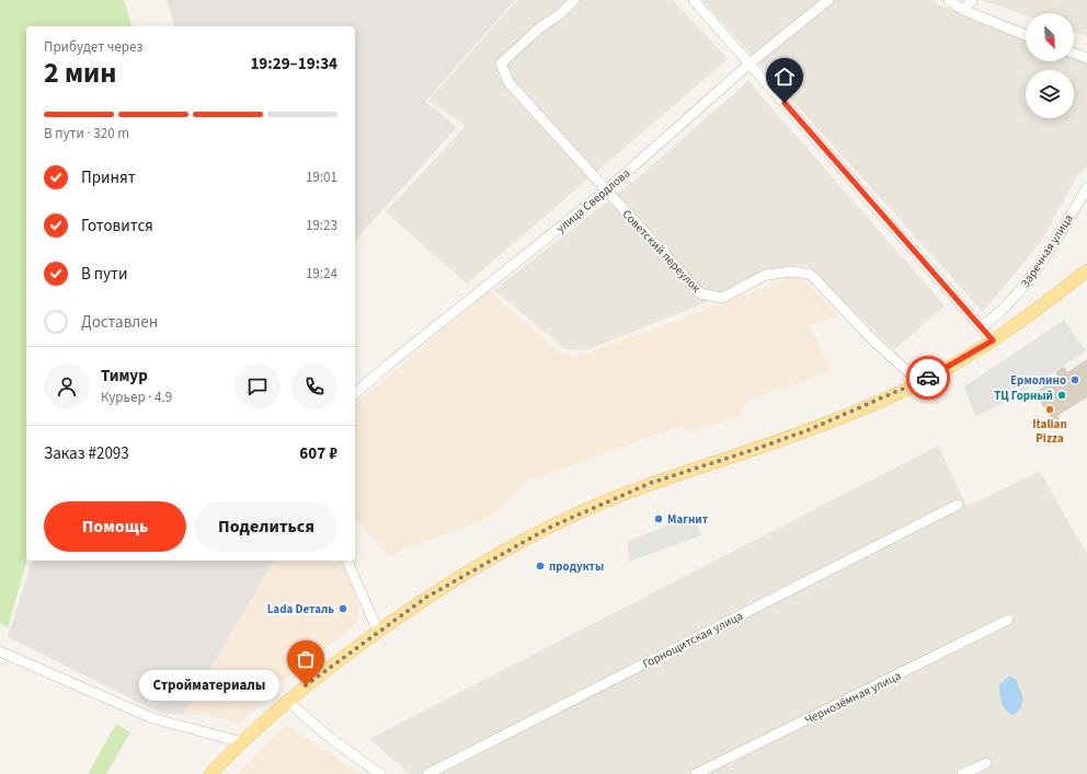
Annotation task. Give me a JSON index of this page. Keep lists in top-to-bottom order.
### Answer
{
  "streets": {
    "street": [
      "улица Свердлова",
      "Советский переулок",
      "Заречная улица",
      "Горнощитская улица",
      "Чернозёмная улица"
    ]
  },
  "crossings": [
    ["улица Свердлова", "Советский переулок"]
  ],
  "places": [
    "Ермолино",
    "ТЦ Горный",
    "Italian Pizza",
    "Магнит",
    "продукты",
    "Lada Dеталь",
    "Стройматериалы"
  ],
  "north": "bottom right",
  "page": {
    "heading": ["2 мин", "Прибудет через", "19:29–19:34"],
    "panel": [
      "Тимур",
      "Курьер · 4.9",
      "Заказ #2093",
      "607 ₽"
    ],
    "bar": "В пути · 320 m",
    "list": [
      ["Принят", "19:01"],
      ["Готовится", "19:23"],
      ["В пути", "19:24"],
      "Доставлен"
    ],
    "buttons": ["Помощь", "Поделиться"],
    "bubble": "Стройматериалы"
  }
}
